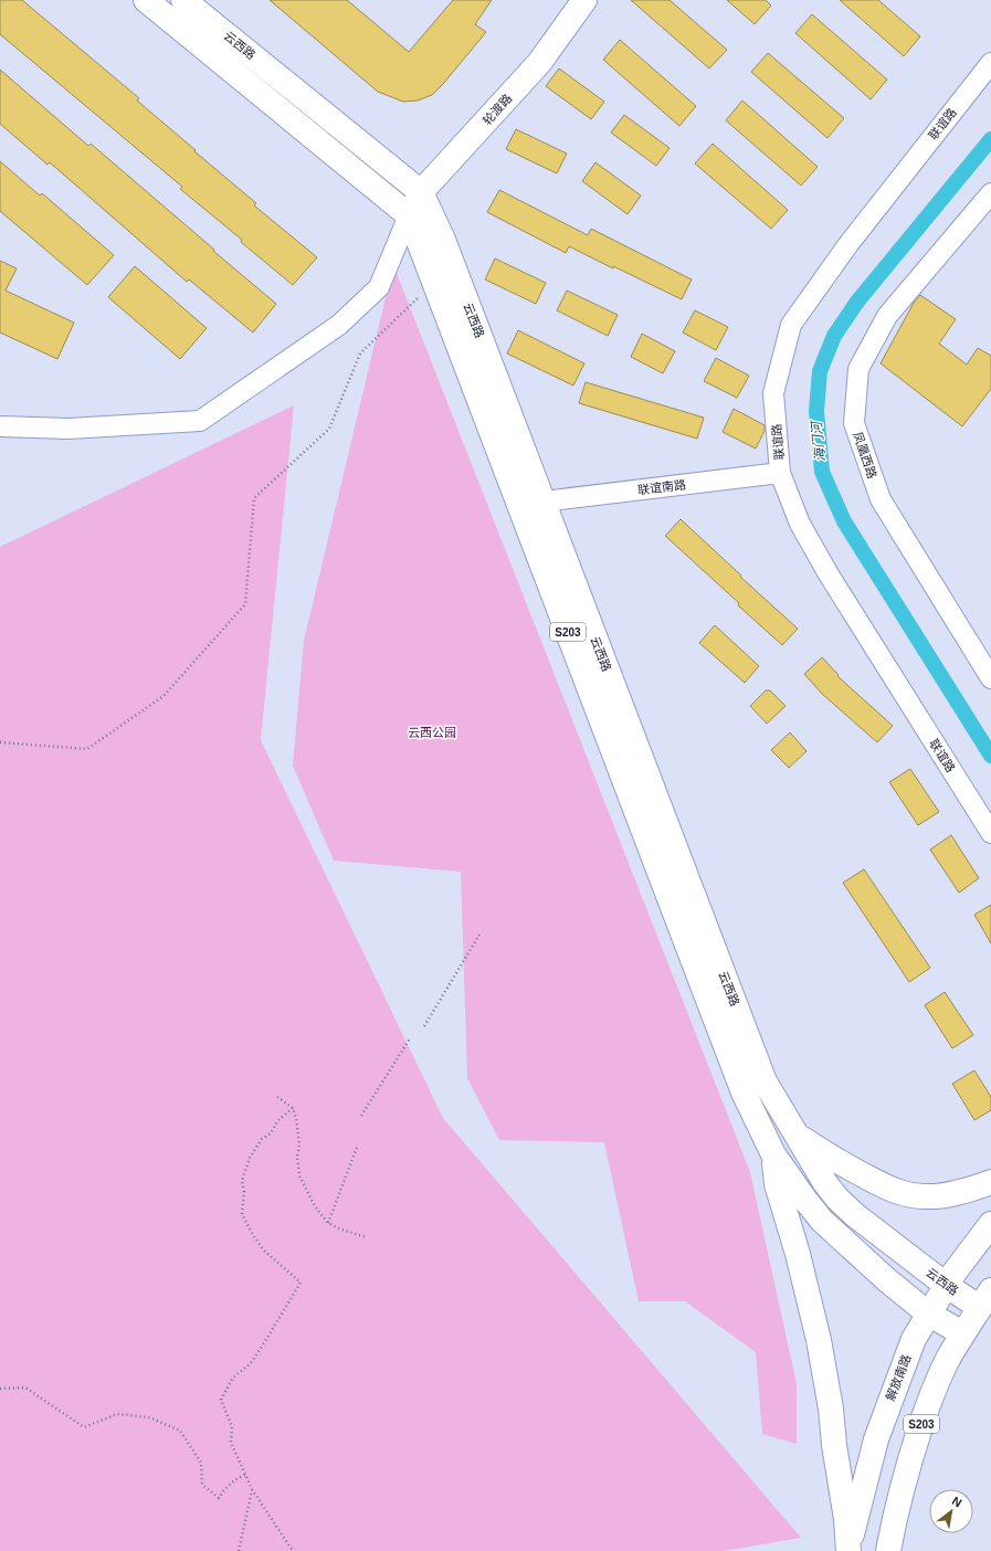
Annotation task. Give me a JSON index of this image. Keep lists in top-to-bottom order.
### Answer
{
  "streets": {
    "main road": [
      "云西路",
      "轮渡路",
      "S203",
      "解放南路"
    ],
    "street": ["联谊路", "凤凰西路", "联谊南路"]
  },
  "crossings": [
    ["云西路", "轮渡路"],
    ["云西路", "联谊南路"],
    ["云西路", "S203"],
    ["云西路", "解放南路"],
    ["联谊路", "联谊南路"]
  ],
  "water": ["海门河"],
  "parks": ["云西公园"],
  "north": "top right"
}
